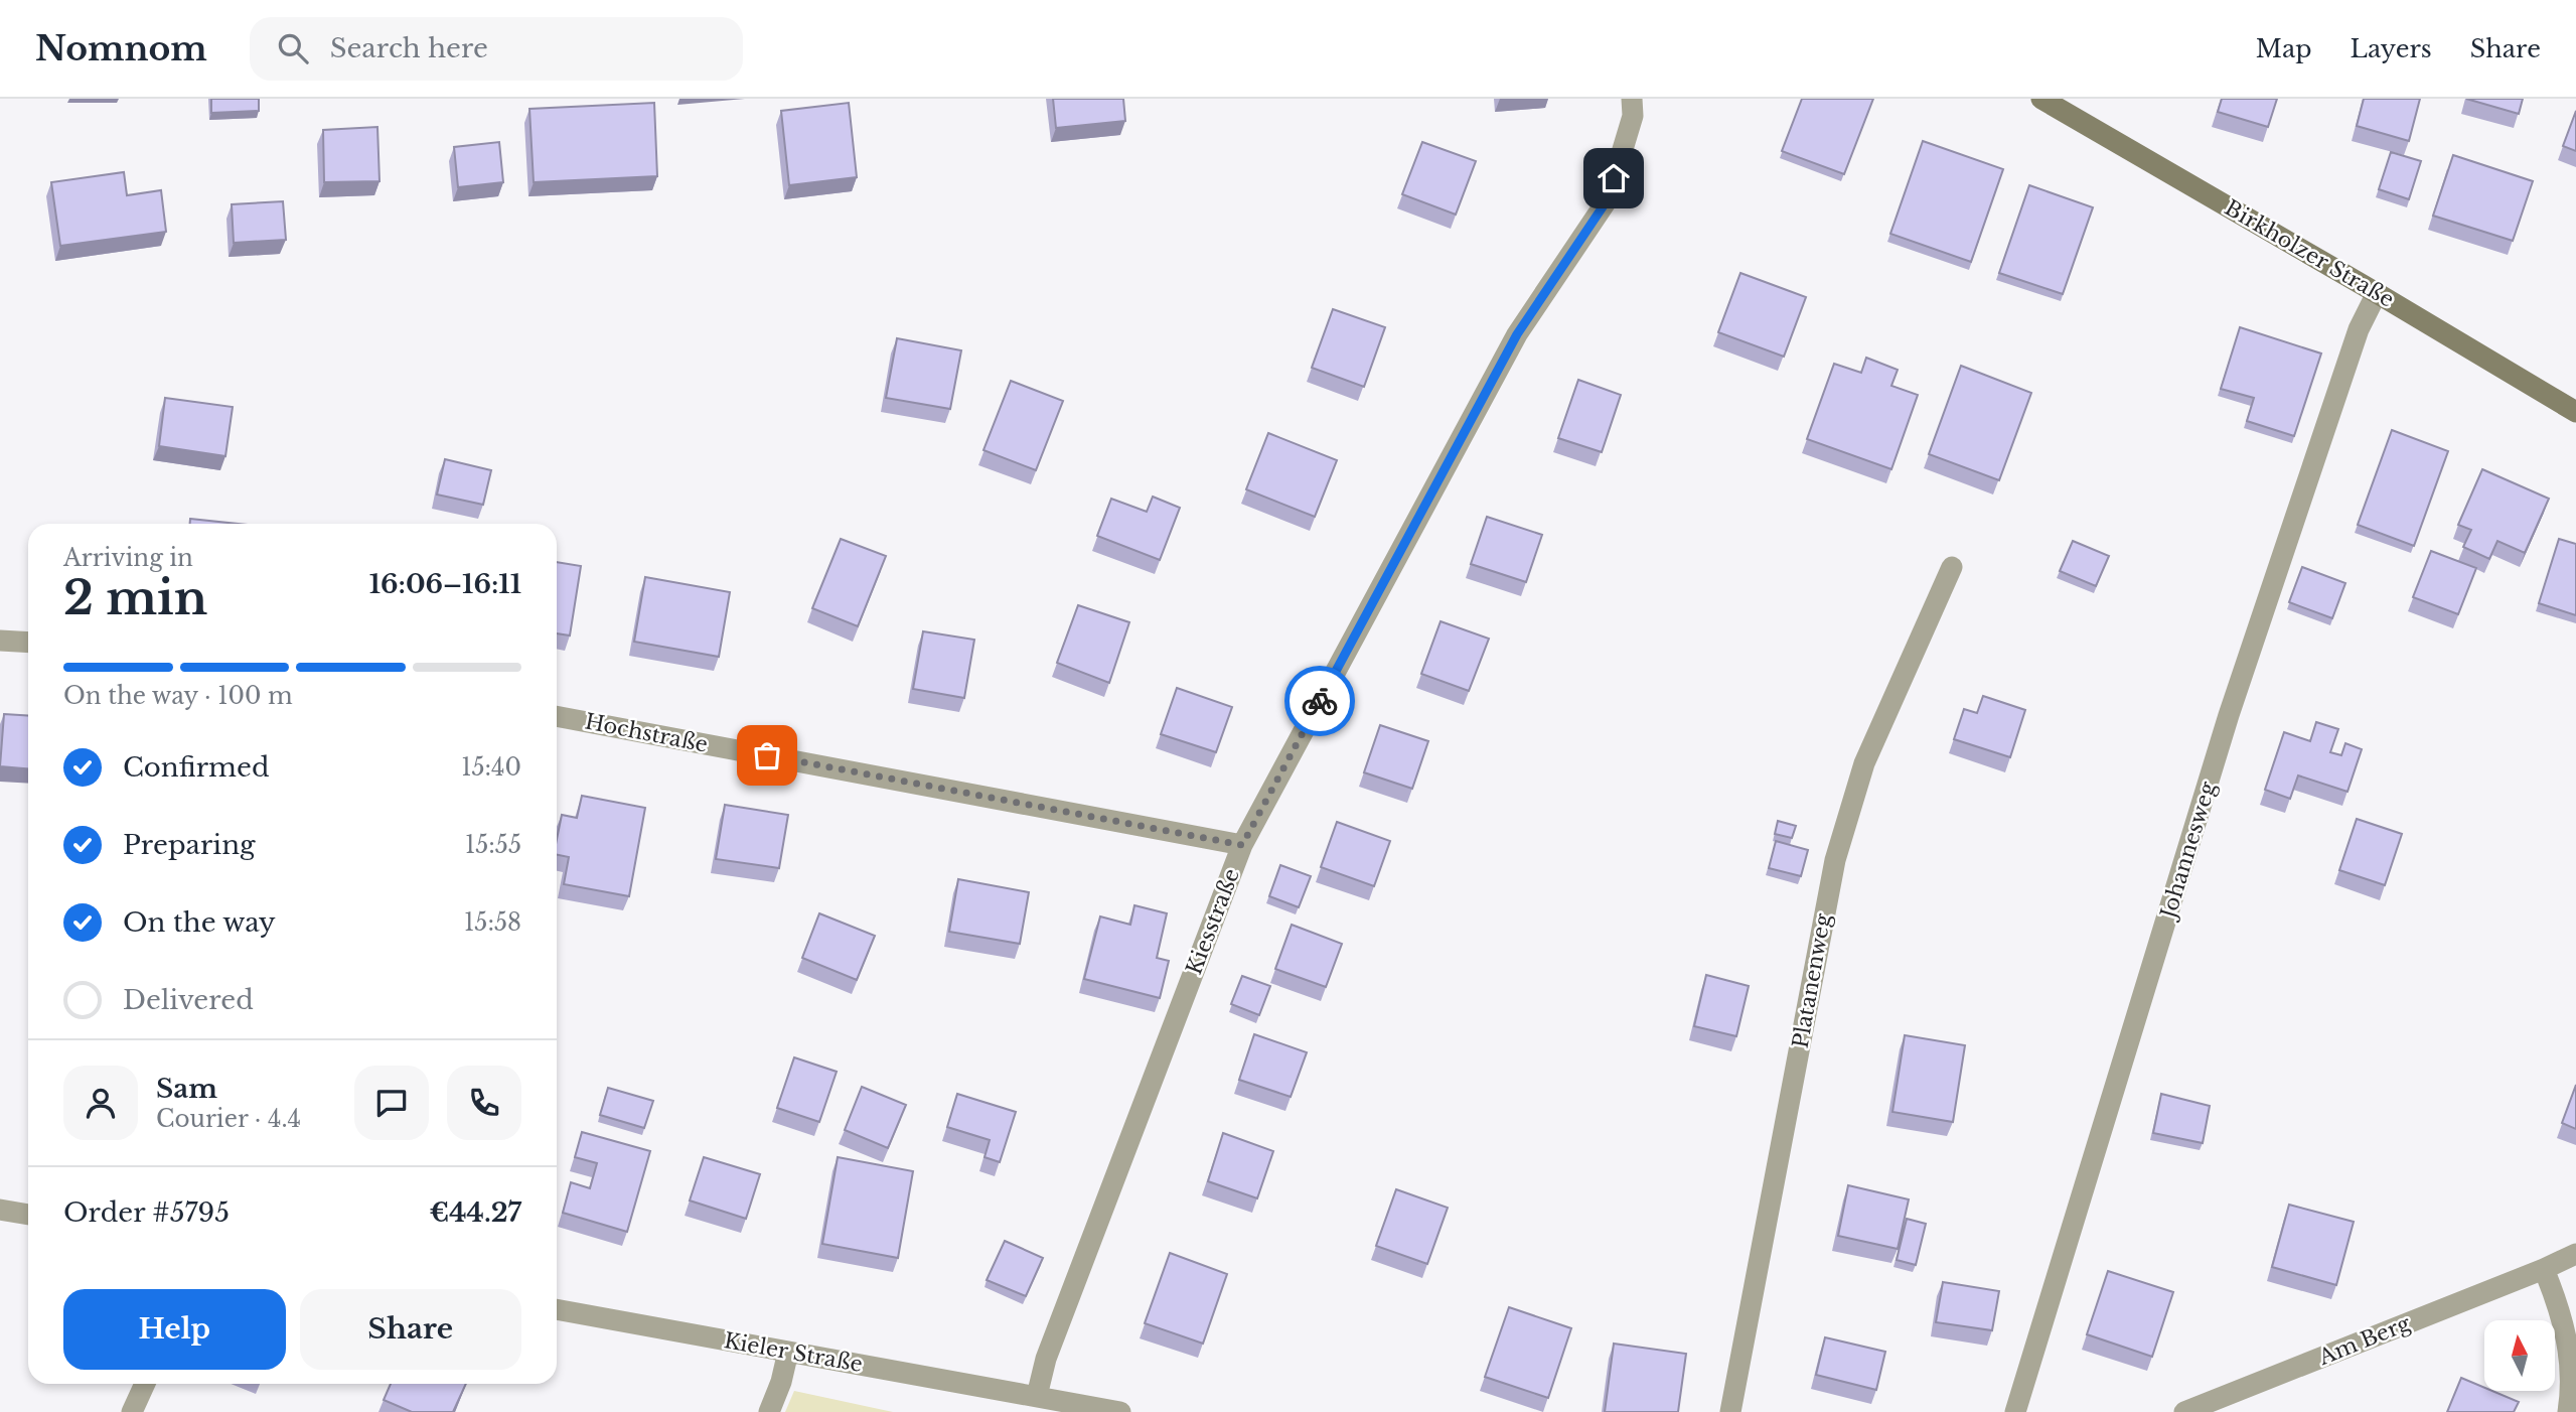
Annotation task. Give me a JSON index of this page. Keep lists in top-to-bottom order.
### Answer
{
  "streets": {
    "street": [
      "Birkholzer Straße",
      "Hochstraße",
      "Johannesweg",
      "Kiesstraße",
      "Platanenweg",
      "Am Berg",
      "Kieler Straße"
    ]
  },
  "crossings": [
    ["Birkholzer Straße", "Johannesweg"],
    ["Hochstraße", "Kiesstraße"],
    ["Kiesstraße", "Kieler Straße"]
  ],
  "north": "top",
  "page": {
    "header": "Nomnom",
    "search": "Search here",
    "nav": ["Map", "Layers", "Share"],
    "heading": ["2 min", "Arriving in", "16:06–16:11"],
    "panel": [
      "Sam",
      "Courier · 4.4",
      "Order #5795",
      "€44.27"
    ],
    "bar": "On the way · 100 m",
    "list": [
      ["Confirmed", "15:40"],
      ["Preparing", "15:55"],
      ["On the way", "15:58"],
      "Delivered"
    ],
    "buttons": ["Help", "Share"]
  }
}
